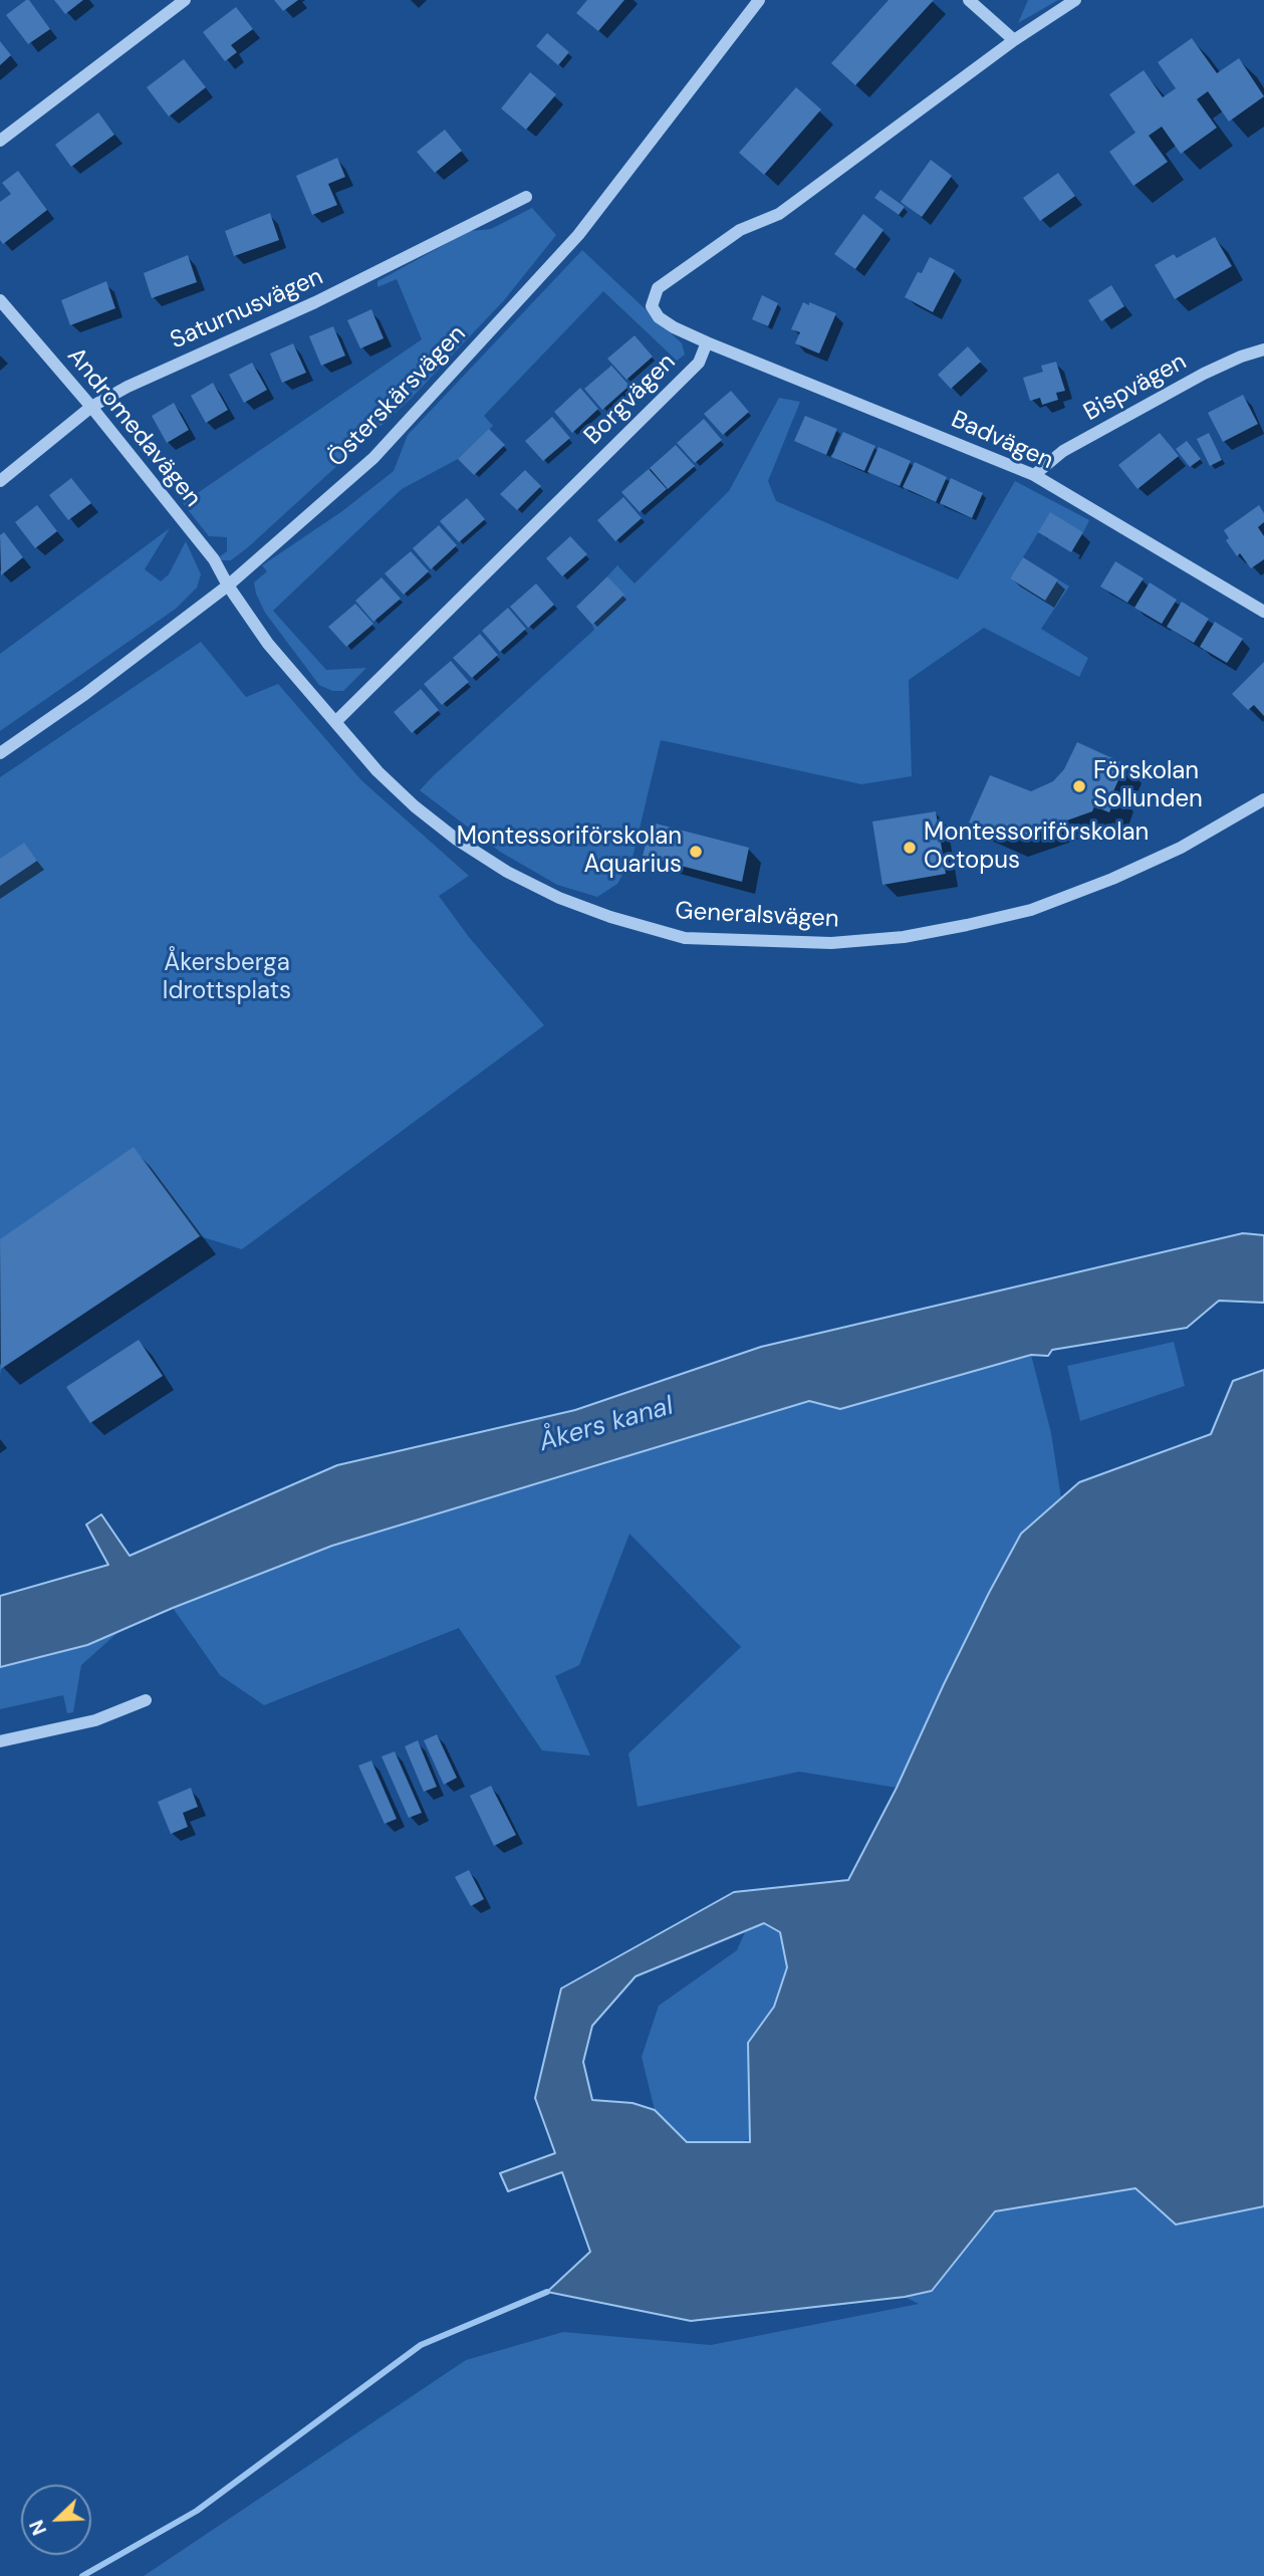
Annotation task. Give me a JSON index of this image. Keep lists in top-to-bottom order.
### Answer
{
  "streets": {
    "street": [
      "Saturnusvägen",
      "Bispvägen",
      "Österskärsvägen",
      "Borgvägen",
      "Andromedavägen",
      "Badvägen",
      "Generalsvägen"
    ]
  },
  "crossings": [
    ["Saturnusvägen", "Andromedavägen"],
    ["Bispvägen", "Badvägen"],
    ["Österskärsvägen", "Andromedavägen"],
    ["Österskärsvägen", "Generalsvägen"],
    ["Borgvägen", "Badvägen"],
    ["Borgvägen", "Generalsvägen"],
    ["Andromedavägen", "Generalsvägen"]
  ],
  "water": ["Åkers kanal"],
  "parks": ["Åkersberga Idrottsplats"],
  "places": ["Förskolan Sollunden", "Montessoriförskolan Octopus", "Montessoriförskolan Aquarius"],
  "north": "bottom left"
}
